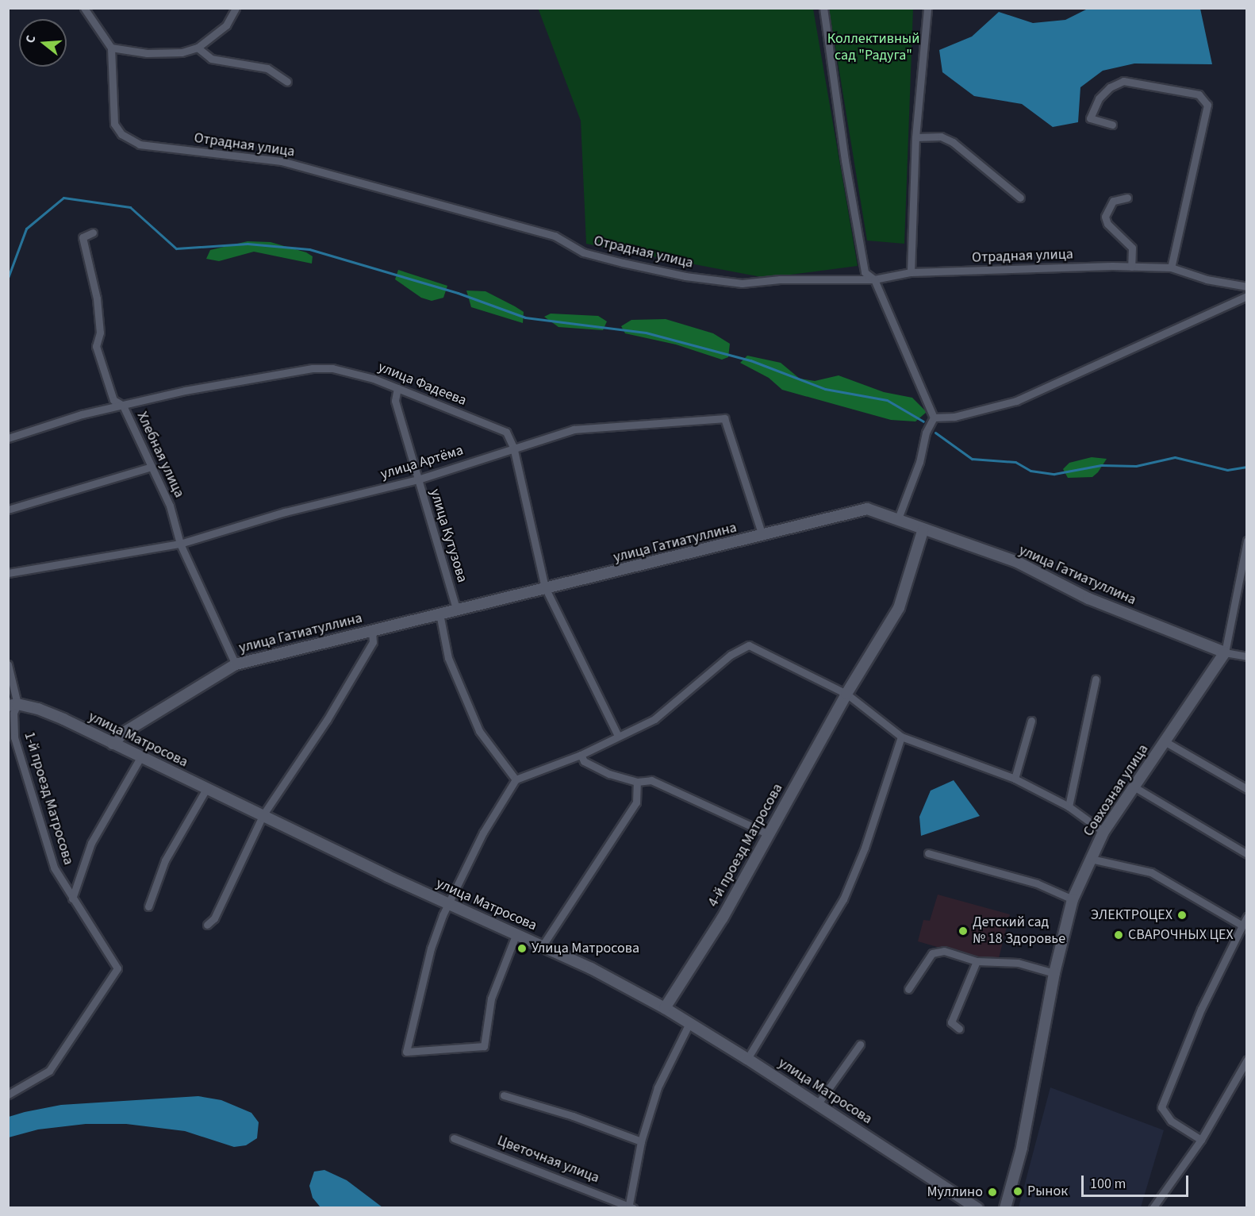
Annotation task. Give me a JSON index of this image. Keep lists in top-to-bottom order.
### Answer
{
  "streets": {
    "street": [
      "Отрадная улица",
      "улица Фадеева",
      "Хлебная улица",
      "улица Артёма",
      "улица Кутузова",
      "улица Гатиатуллина",
      "улица Матросова",
      "Совхозная улица",
      "1-й проезд Матросова",
      "4-й проезд Матросова",
      "Цветочная улица"
    ]
  },
  "crossings": [
    ["улица Фадеева", "Хлебная улица"],
    ["улица Фадеева", "улица Артёма"],
    ["улица Фадеева", "улица Кутузова"],
    ["улица Фадеева", "улица Гатиатуллина"],
    ["Хлебная улица", "улица Артёма"],
    ["Хлебная улица", "улица Гатиатуллина"],
    ["улица Артёма", "улица Кутузова"],
    ["улица Артёма", "улица Гатиатуллина"],
    ["улица Кутузова", "улица Гатиатуллина"],
    ["улица Гатиатуллина", "улица Матросова"],
    ["улица Гатиатуллина", "Совхозная улица"],
    ["улица Гатиатуллина", "4-й проезд Матросова"],
    ["улица Матросова", "1-й проезд Матросова"],
    ["улица Матросова", "4-й проезд Матросова"]
  ],
  "parks": ["Коллективный сад \"Радуга\""],
  "places": [
    "ЭЛЕКТРОЦЕХ",
    "Детский сад № 18 Здоровье",
    "СВАРОЧНЫХ ЦЕХ",
    "Улица Матросова",
    "Рынок",
    "Муллино"
  ],
  "scale_bar": "100 m",
  "north": "left"
}
